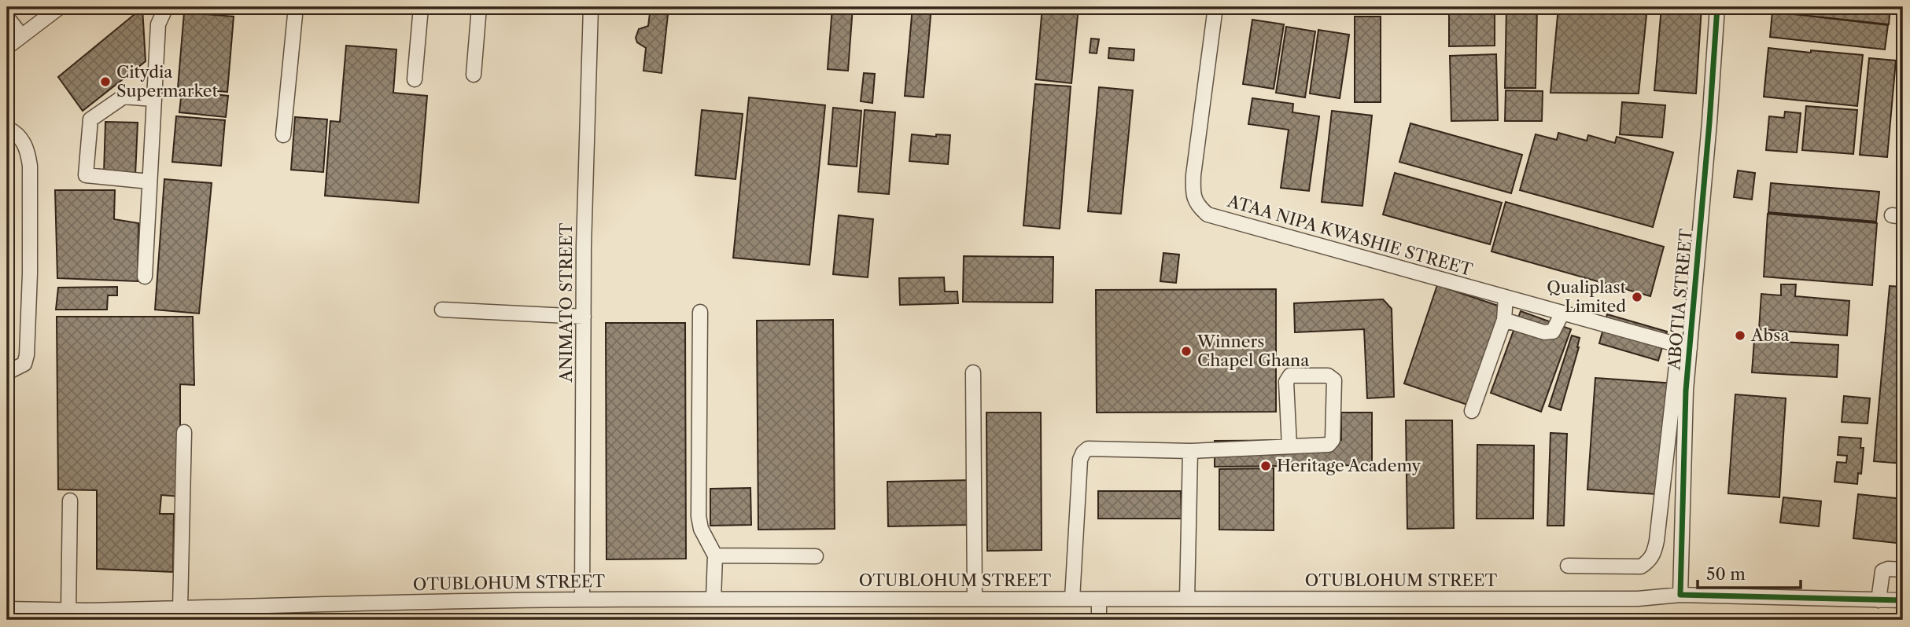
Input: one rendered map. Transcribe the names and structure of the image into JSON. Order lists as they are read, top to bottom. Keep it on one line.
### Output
{"streets":{"street":["ATAA NIPA KWASHIE STREET","ABOTIA STREET","ANIMATO STREET","OTUBLOHUM STREET"]},"crossings":[["ATAA NIPA KWASHIE STREET","ABOTIA STREET"],["ABOTIA STREET","OTUBLOHUM STREET"],["ANIMATO STREET","OTUBLOHUM STREET"]],"places":["Citydia Supermarket","Qualiplast Limited","Absa","Winners Chapel Ghana","Heritage Academy"],"scale_bar":"50 m"}
